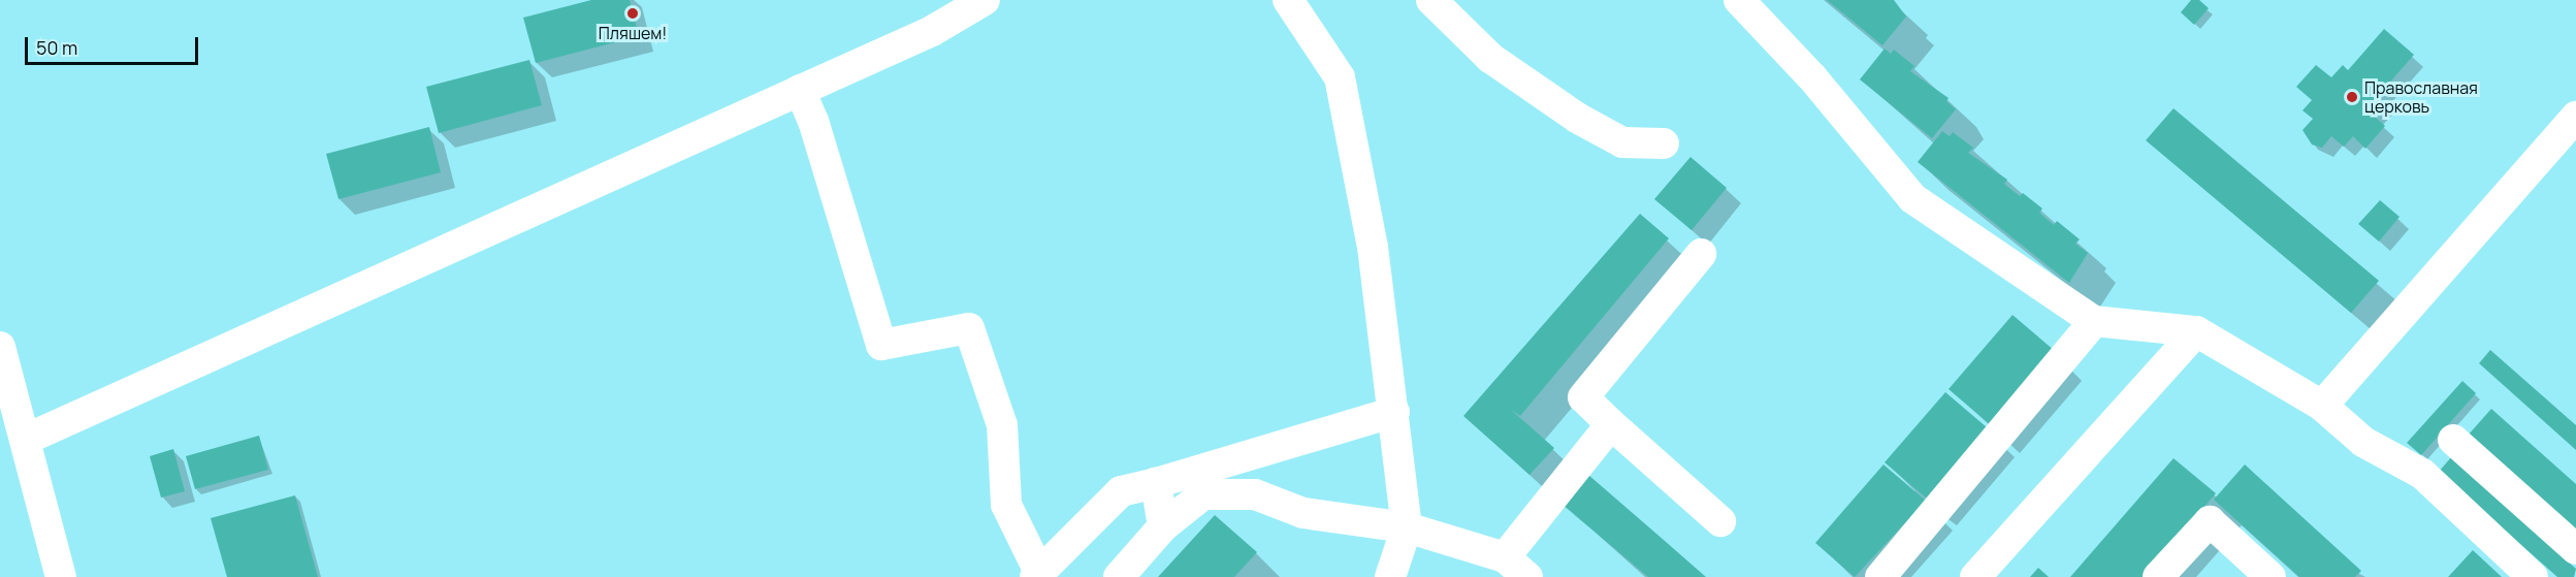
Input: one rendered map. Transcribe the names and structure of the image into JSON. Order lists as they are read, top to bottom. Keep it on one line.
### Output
{"places":["Пляшем!","Православная церковь"],"scale_bar":"50 m"}
